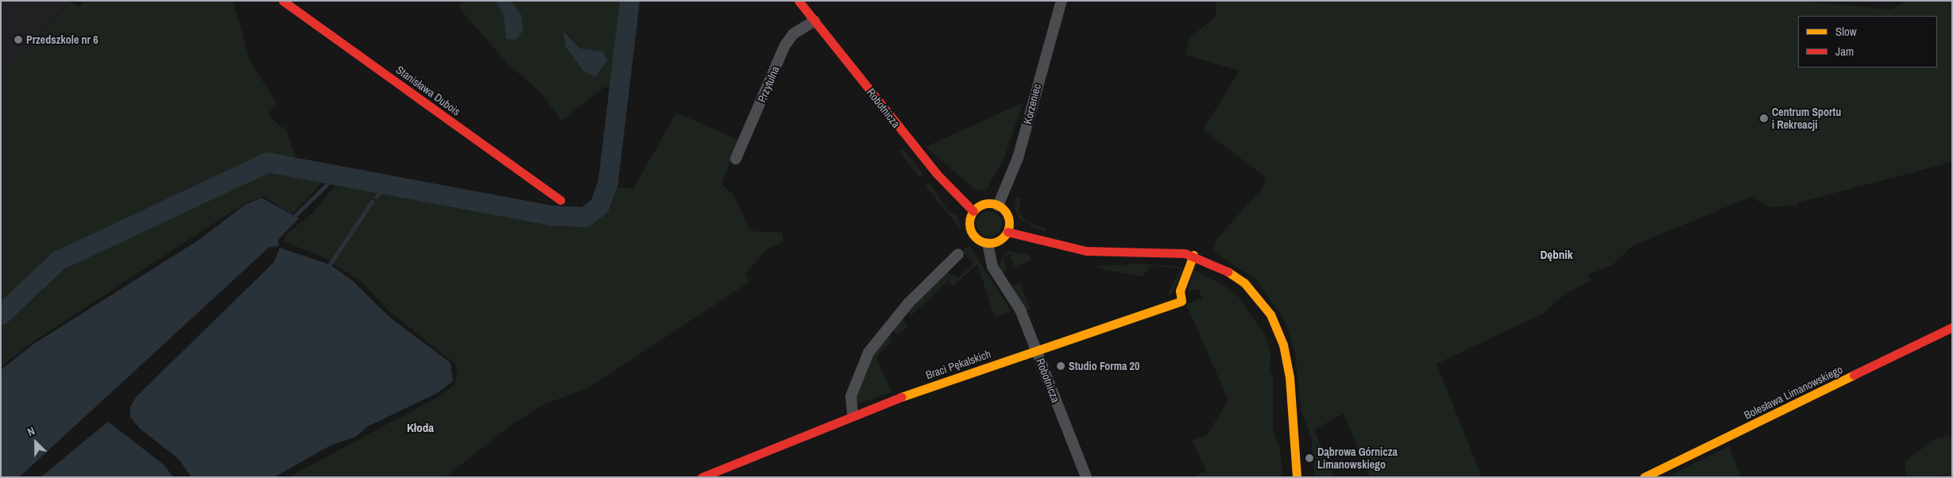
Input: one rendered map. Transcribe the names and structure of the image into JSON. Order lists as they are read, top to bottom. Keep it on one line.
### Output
{"streets":{"street":["Przytulna","Stanisława Dubois","Korzeniec","Robotnicza","Braci Pękalskich","Bolesława Limanowskiego"]},"crossings":[["Przytulna","Robotnicza"],["Korzeniec","Robotnicza"],["Robotnicza","Braci Pękalskich"]],"districts":["Dębnik","Kłoda"],"places":["Przedszkole nr 6","Centrum Sportu i Rekreacji","Studio Forma 20","Dąbrowa Górnicza Limanowskiego"],"legend":["Slow","Jam"],"north":"top left"}
